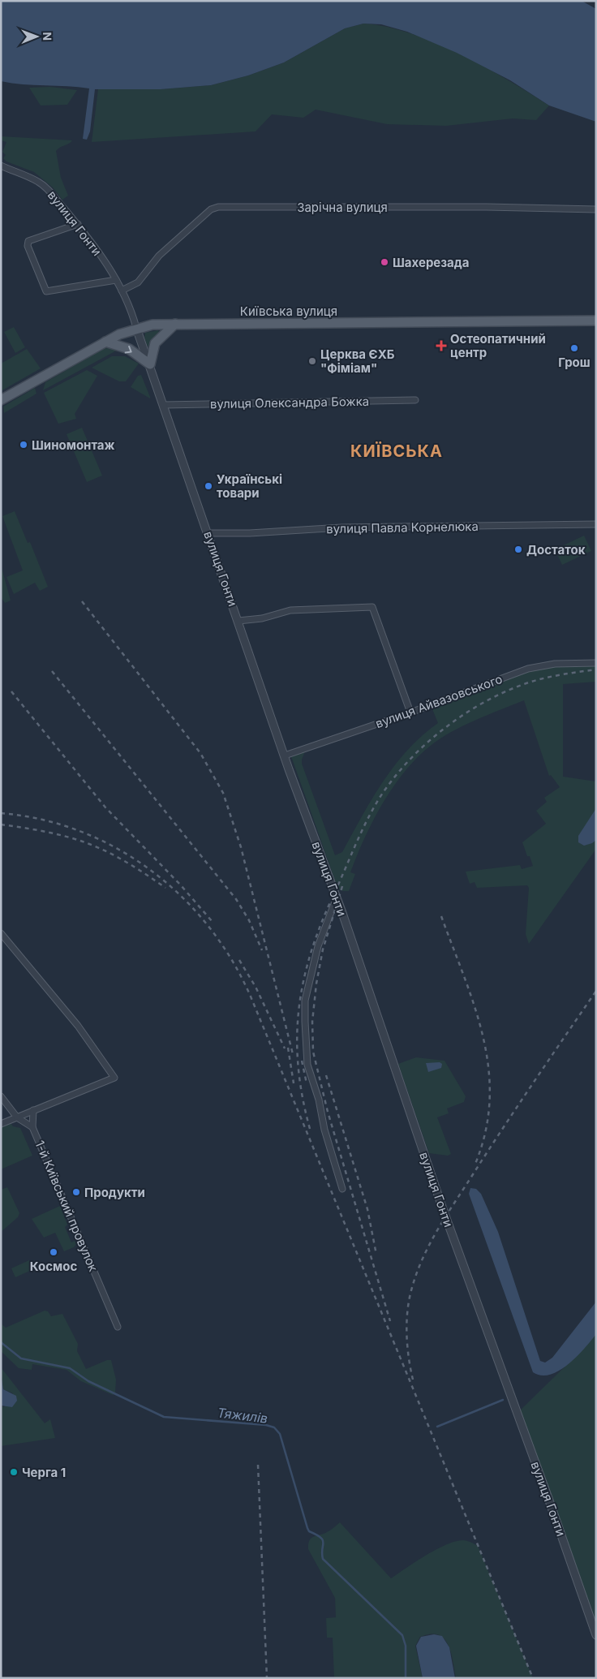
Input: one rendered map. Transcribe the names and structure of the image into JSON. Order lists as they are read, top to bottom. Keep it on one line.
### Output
{"streets":{"main road":["Київська вулиця"],"street":["Зарічна вулиця","вулиця Гонти","вулиця Олександра Божка","вулиця Павла Корнелюка","вулиця Айвазовського","1-й Київський провулок"]},"crossings":[["Зарічна вулиця","вулиця Гонти"],["вулиця Гонти","Київська вулиця"],["вулиця Гонти","вулиця Олександра Божка"],["вулиця Гонти","вулиця Павла Корнелюка"],["вулиця Гонти","вулиця Айвазовського"]],"districts":["КИЇВСЬКА"],"water":["Тяжилів"],"places":{"other":["Шахерезада","Грош","Церква ЄХБ \"Фіміам\"","Шиномонтаж","Українські товари","Достаток","Продукти","Космос","Черга 1"],"health":["Остеопатичний центр"]},"north":"right"}
